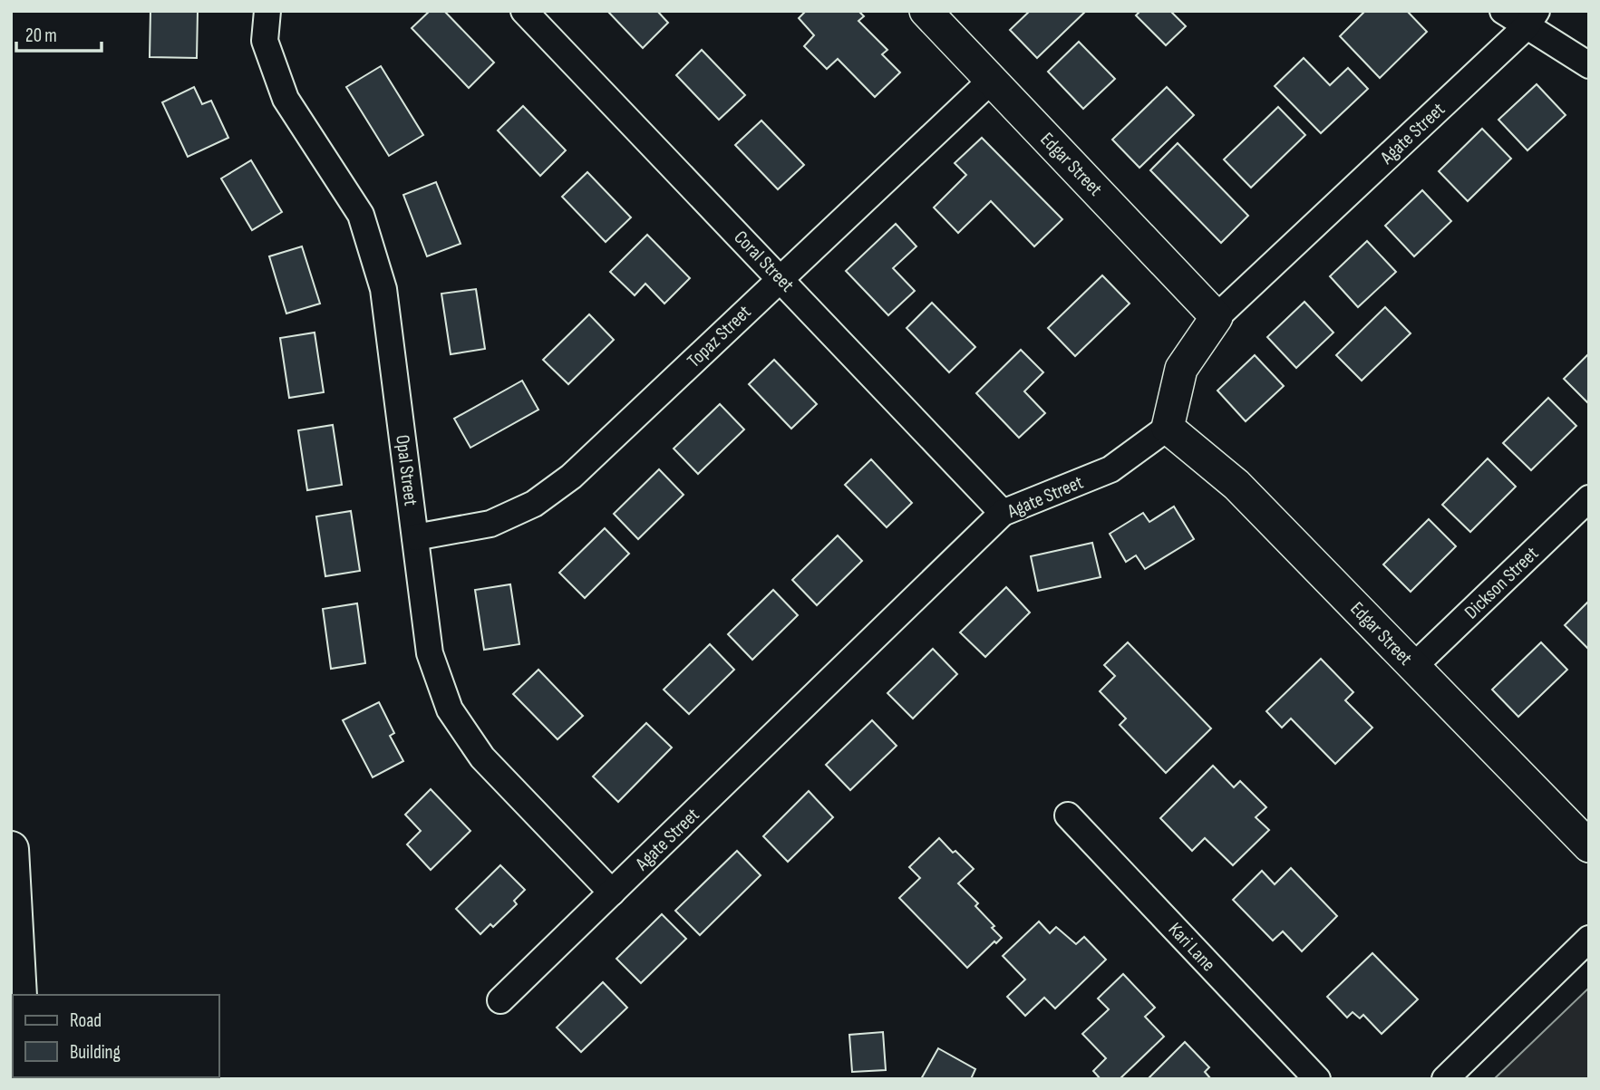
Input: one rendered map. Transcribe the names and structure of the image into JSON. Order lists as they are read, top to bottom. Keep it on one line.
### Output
{"streets":{"street":["Agate Street","Edgar Street","Coral Street","Topaz Street","Opal Street","Dickson Street","Kari Lane"]},"crossings":[["Agate Street","Edgar Street"],["Agate Street","Coral Street"],["Agate Street","Opal Street"],["Edgar Street","Topaz Street"],["Edgar Street","Dickson Street"],["Coral Street","Topaz Street"],["Topaz Street","Opal Street"]],"legend":["Road","Building"],"scale_bar":"20 m"}
